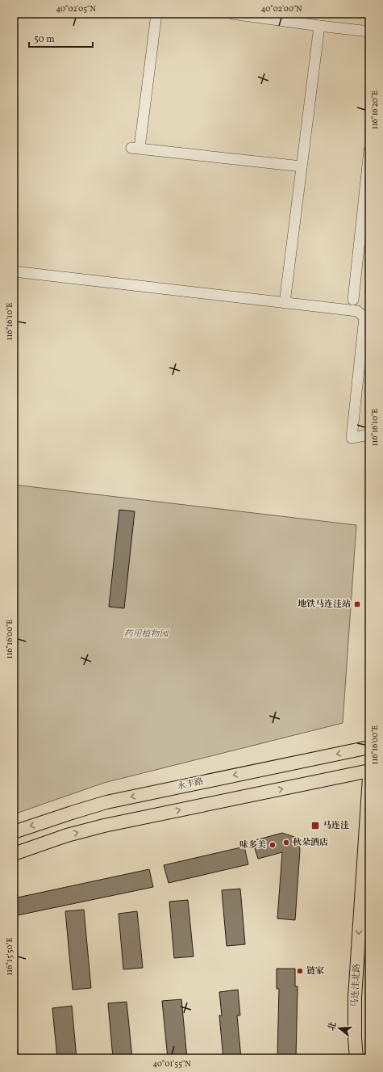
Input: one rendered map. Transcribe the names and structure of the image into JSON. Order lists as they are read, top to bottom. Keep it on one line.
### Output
{"streets":{"main road":["永丰路","马连洼北路"]},"one_way":["马连洼北路"],"parks":["药用植物园"],"places":{"transit":["地铁马连洼站","马连洼"],"other":["秋朵酒店","味多美","链家"]},"scale_bar":"50 m","north":"left","coordinates":["40°02'05\"N","40°02'00\"N","116°16'20\"E","116°16'10\"E","116°16'00\"E","116°15'50\"E","40°01'55\"N"]}
